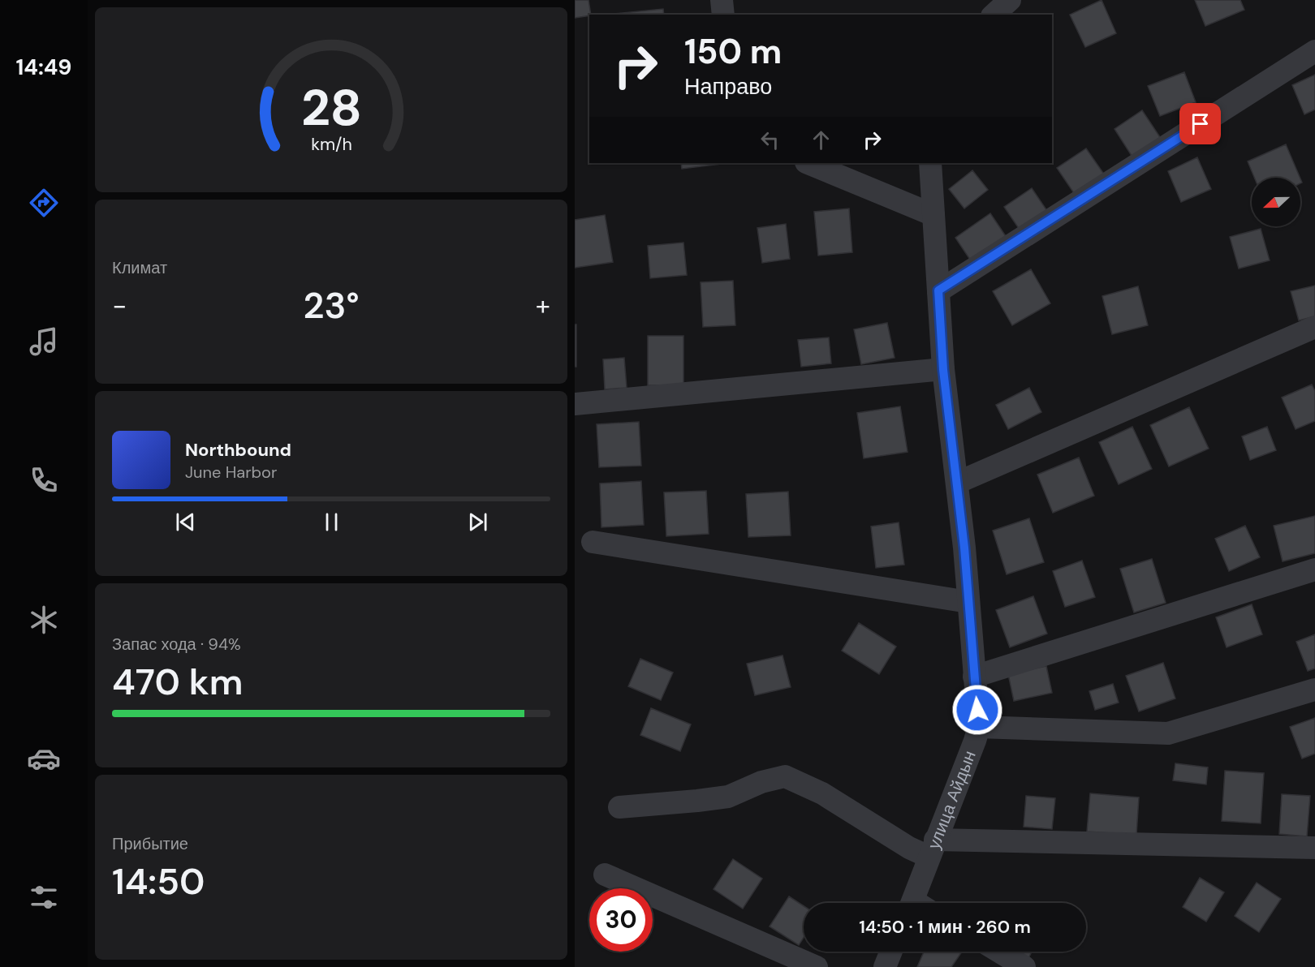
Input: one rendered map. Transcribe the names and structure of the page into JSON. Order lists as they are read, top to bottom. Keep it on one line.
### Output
{"streets":{"street":["улица Айдын"]},"north":"left","page":{"tabs":"14:49","turn":["150 m","Направо"],"tile":["Климат",["Запас хода · 94%","470 km"],["Прибытие","14:50"]],"heat":["−","23°","+"],"song":["Northbound","June Harbor"],"limit":"30","trip":"14:50 · 1 мин · 260 m","gauge":["28","km/h"]}}
